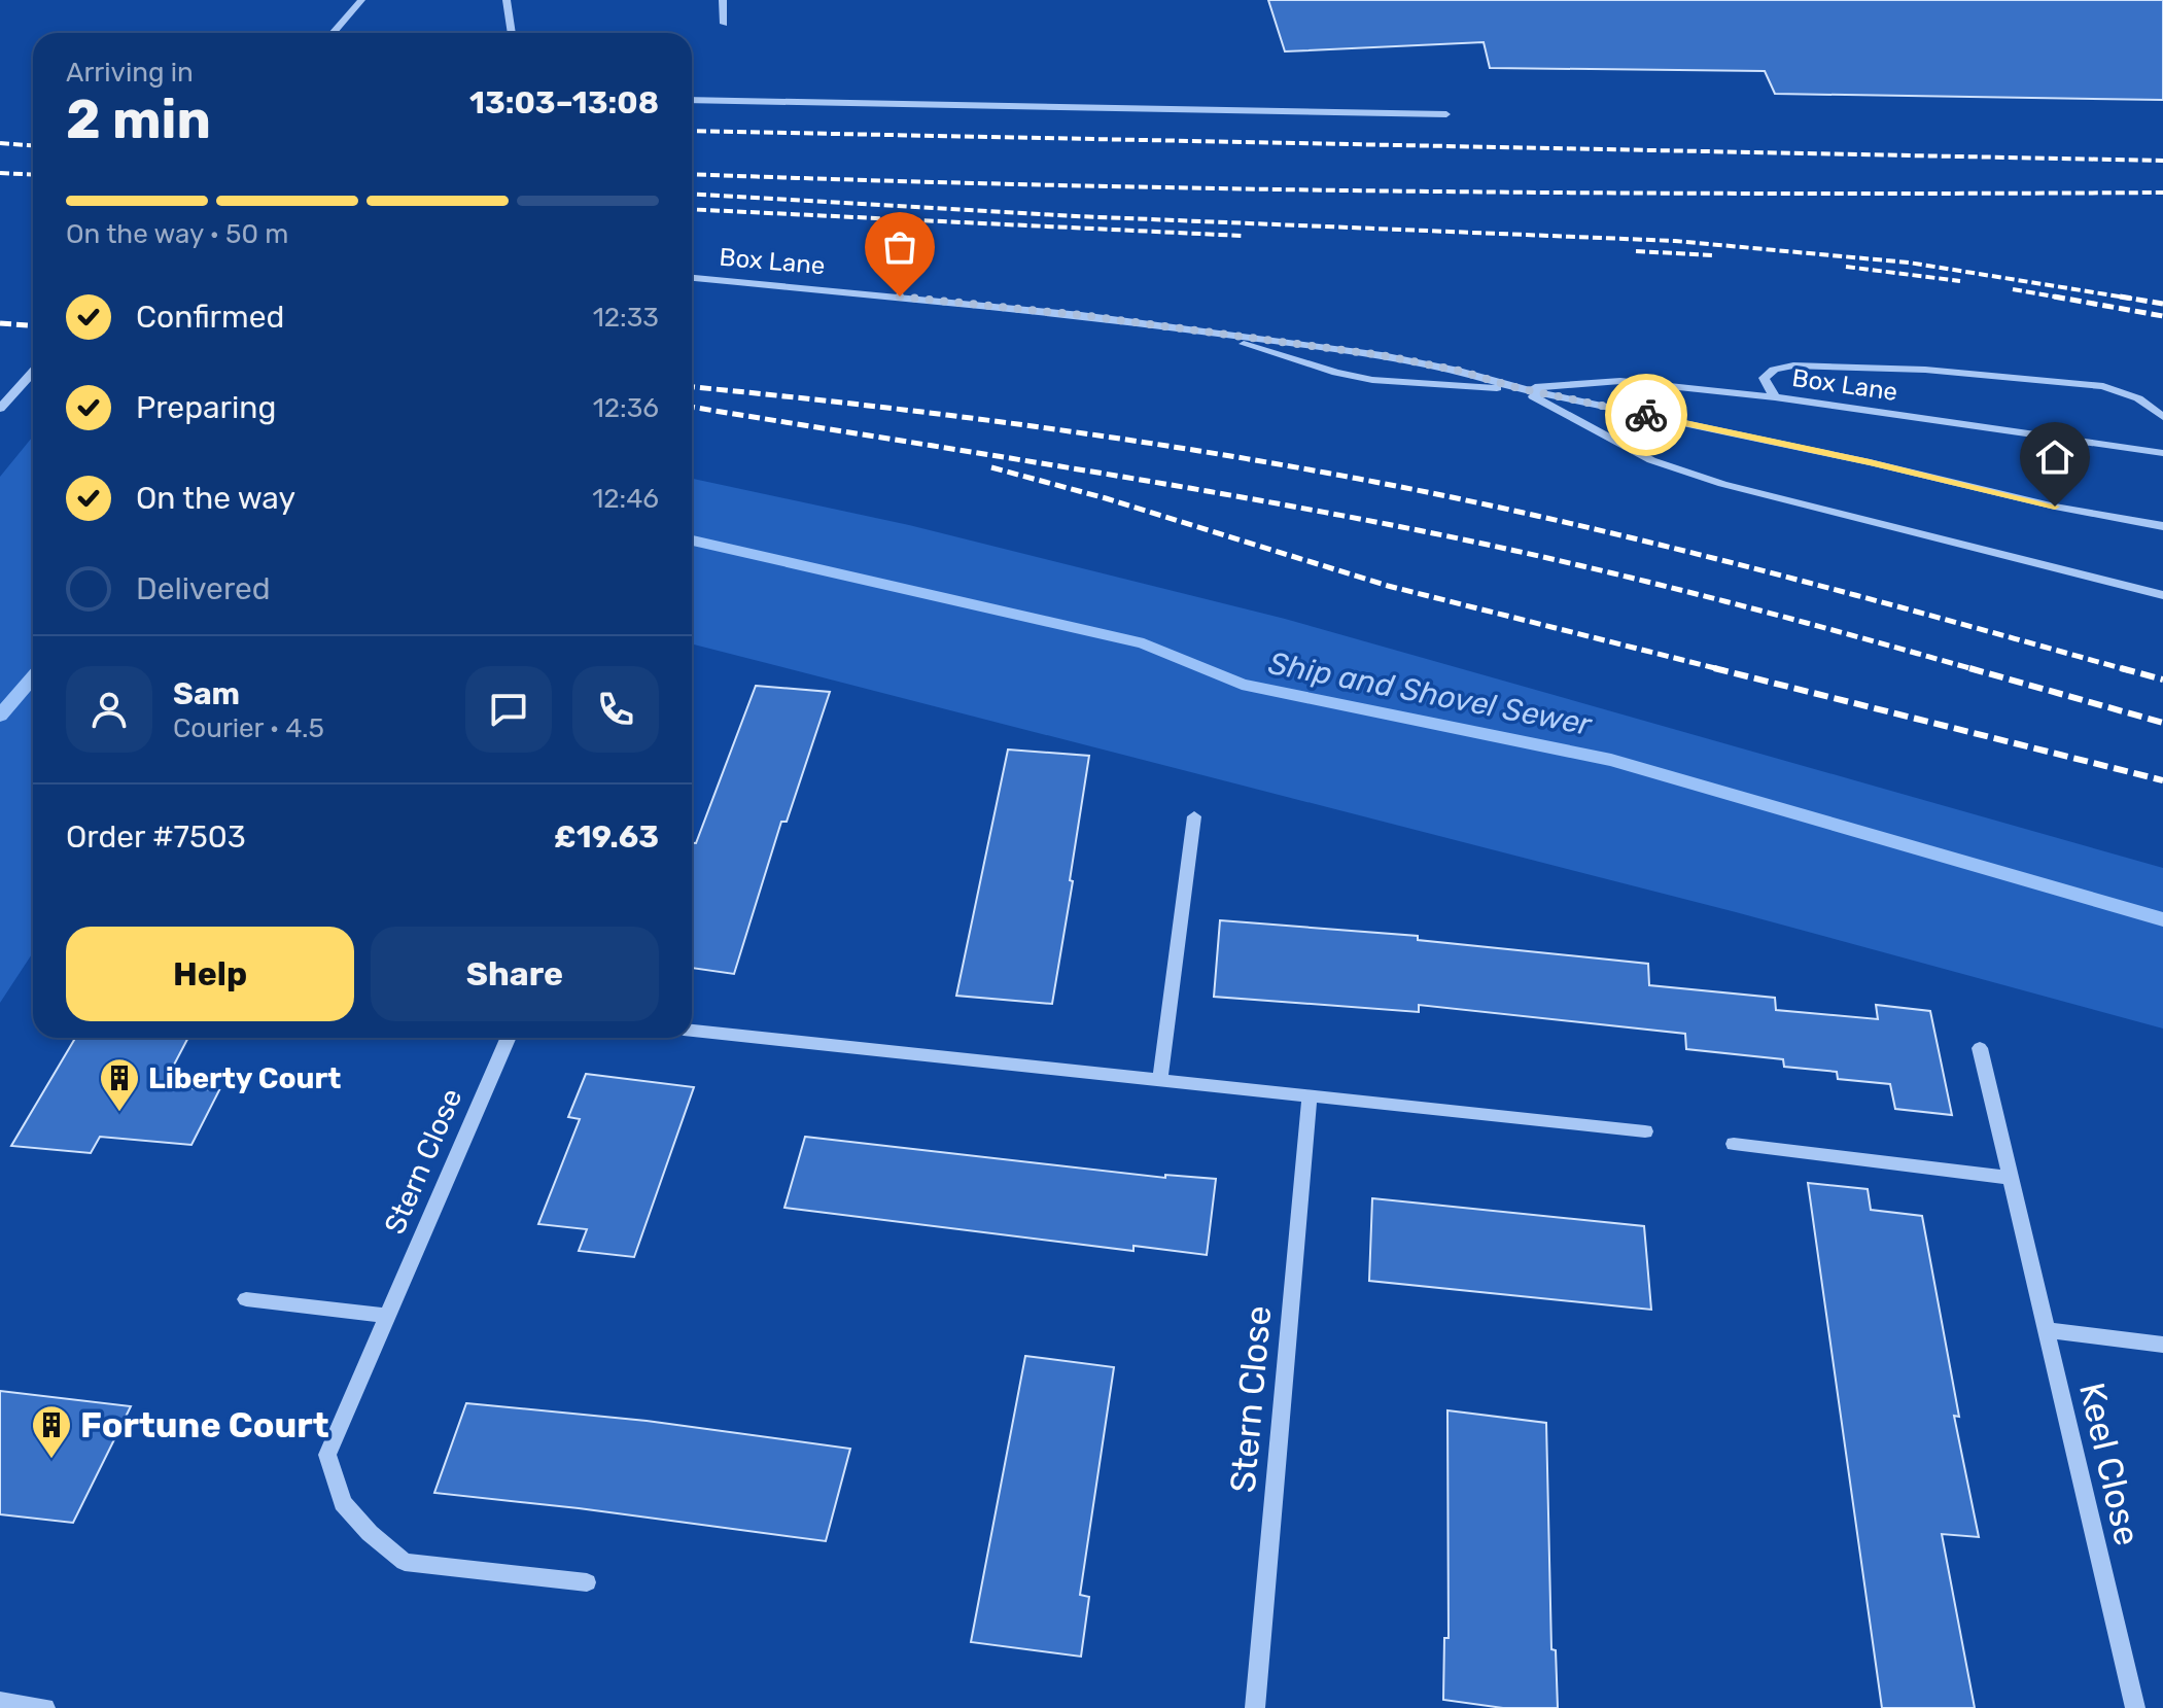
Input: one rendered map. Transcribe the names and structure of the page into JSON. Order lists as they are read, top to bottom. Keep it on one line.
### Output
{"streets":{"street":["Box Lane","Stern Close","Keel Close"]},"water":["Ship and Shovel Sewer"],"places":{"building":["Liberty Court","Fortune Court"]},"page":{"heading":["2 min","Arriving in","13:03–13:08"],"panel":["Sam","Courier · 4.5","Order #7503","£19.63"],"bar":"On the way · 50 m","list":[["Confirmed","12:33"],["Preparing","12:36"],["On the way","12:46"],"Delivered"],"buttons":["Help","Share"]}}
